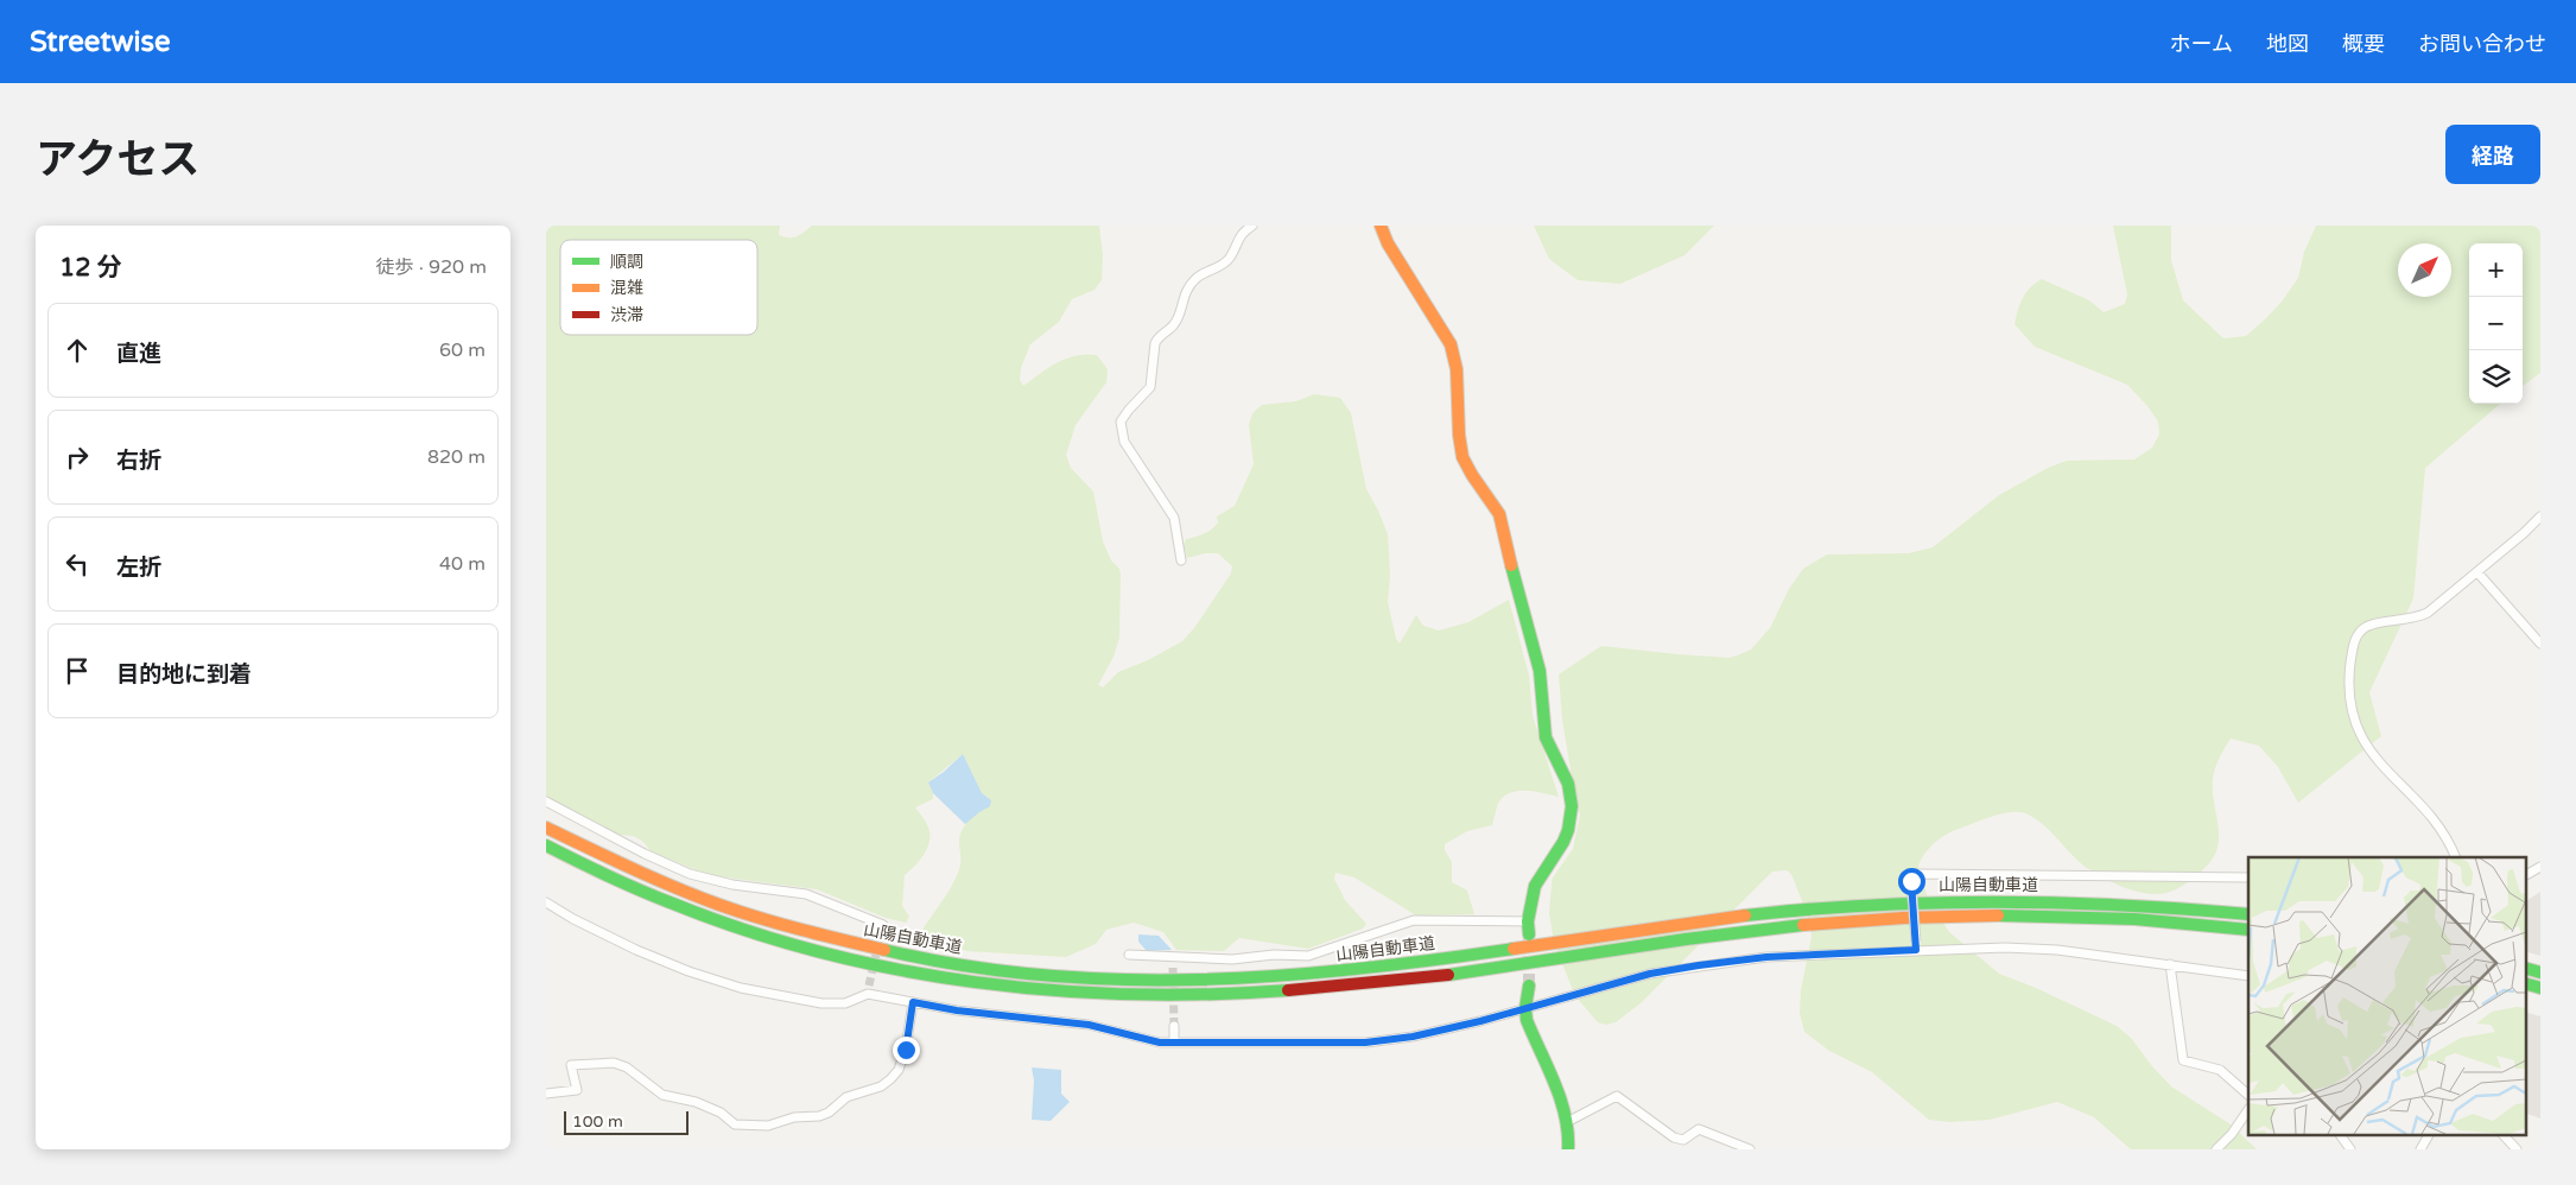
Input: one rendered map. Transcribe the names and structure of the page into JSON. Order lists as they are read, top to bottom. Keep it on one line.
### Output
{"streets":{"main road":["山陽自動車道"]},"legend":["順調","混雑","渋滞"],"scale_bar":"100 m","north":"top right","page":{"header":"Streetwise","nav":["ホーム","地図","概要","お問い合わせ"],"title":"アクセス","buttons":"経路","heading":["12 分","徒歩 · 920 m"],"map_buttons":["+","−"],"list":[["直進","60 m"],["右折","820 m"],["左折","40 m"],"目的地に到着"],"scale":"100 m"}}
